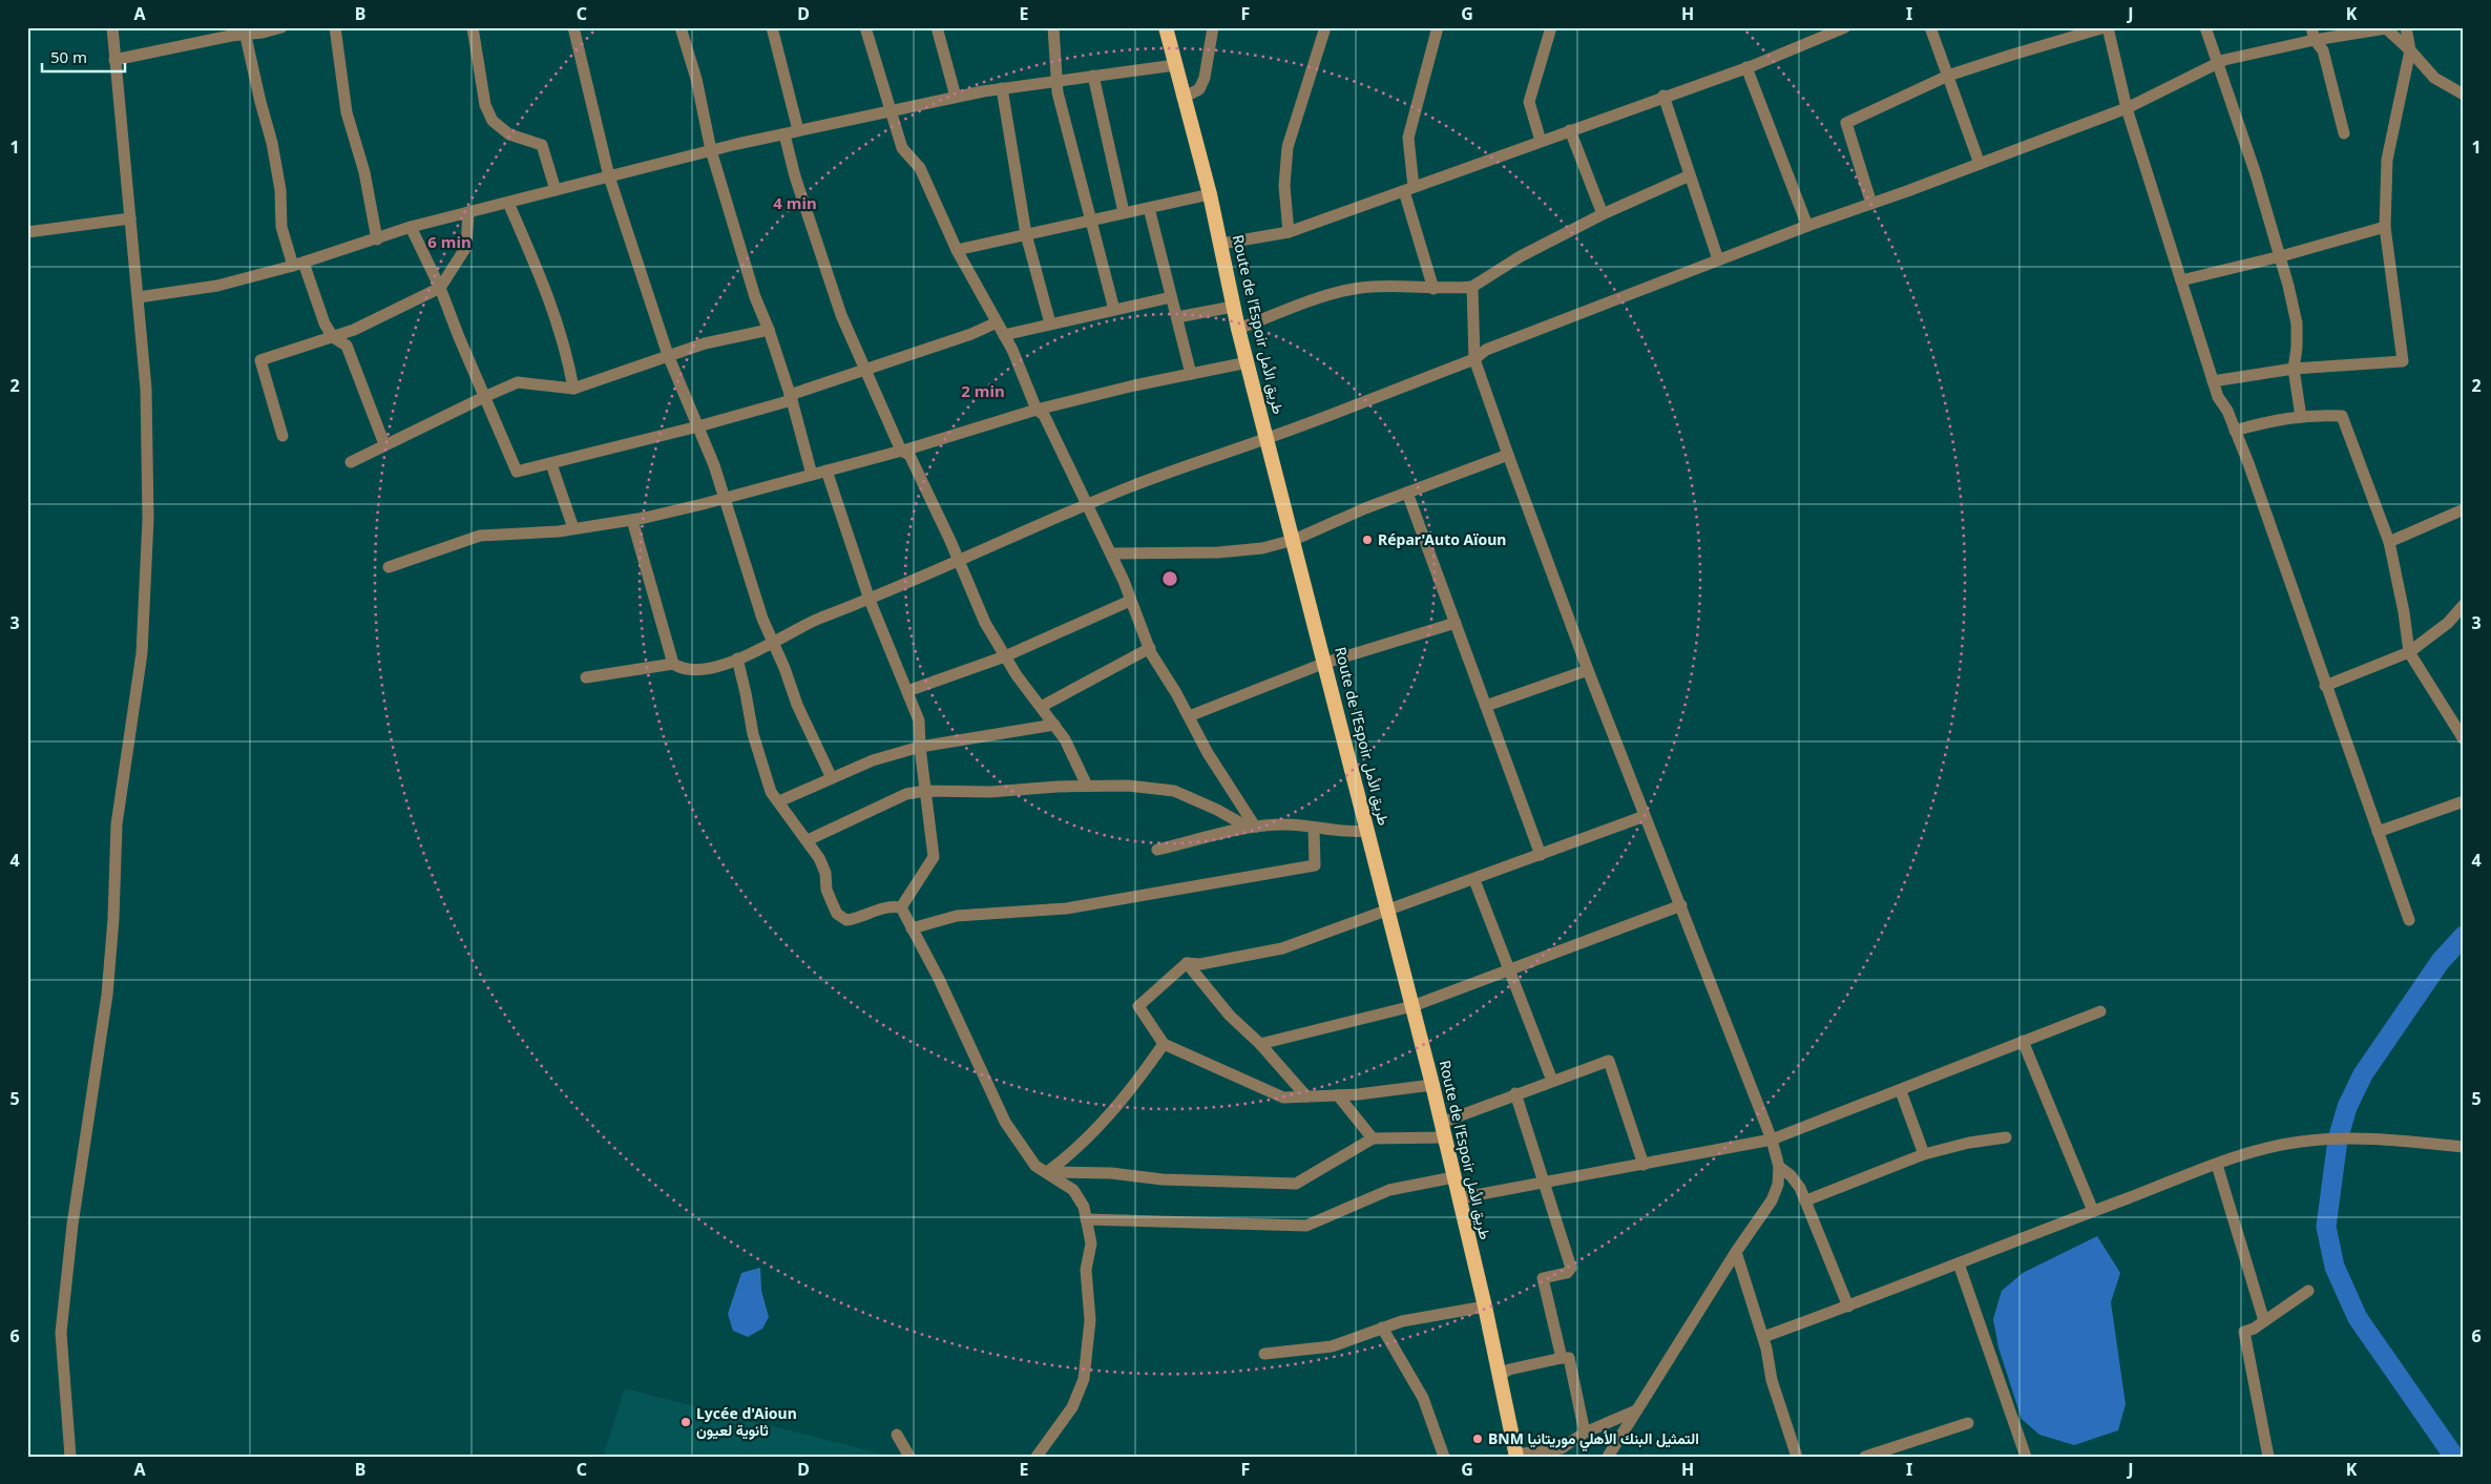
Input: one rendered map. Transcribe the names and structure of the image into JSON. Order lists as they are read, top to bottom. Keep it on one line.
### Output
{"streets":{"highway":["Route de l’Espoir طريق الأمل"]},"places":["Répar'Auto Aïoun","Lycée d'Aioun ثانوية لعيون","BNM التمثيل البنك الأهلي موريتانيا"],"scale_bar":"50 m","grid":{"columns":["A","B","C","D","E","F","G","H","I","J","K"],"rows":["1","2","3","4","5","6"]},"rings":["4 min","6 min","2 min"]}
